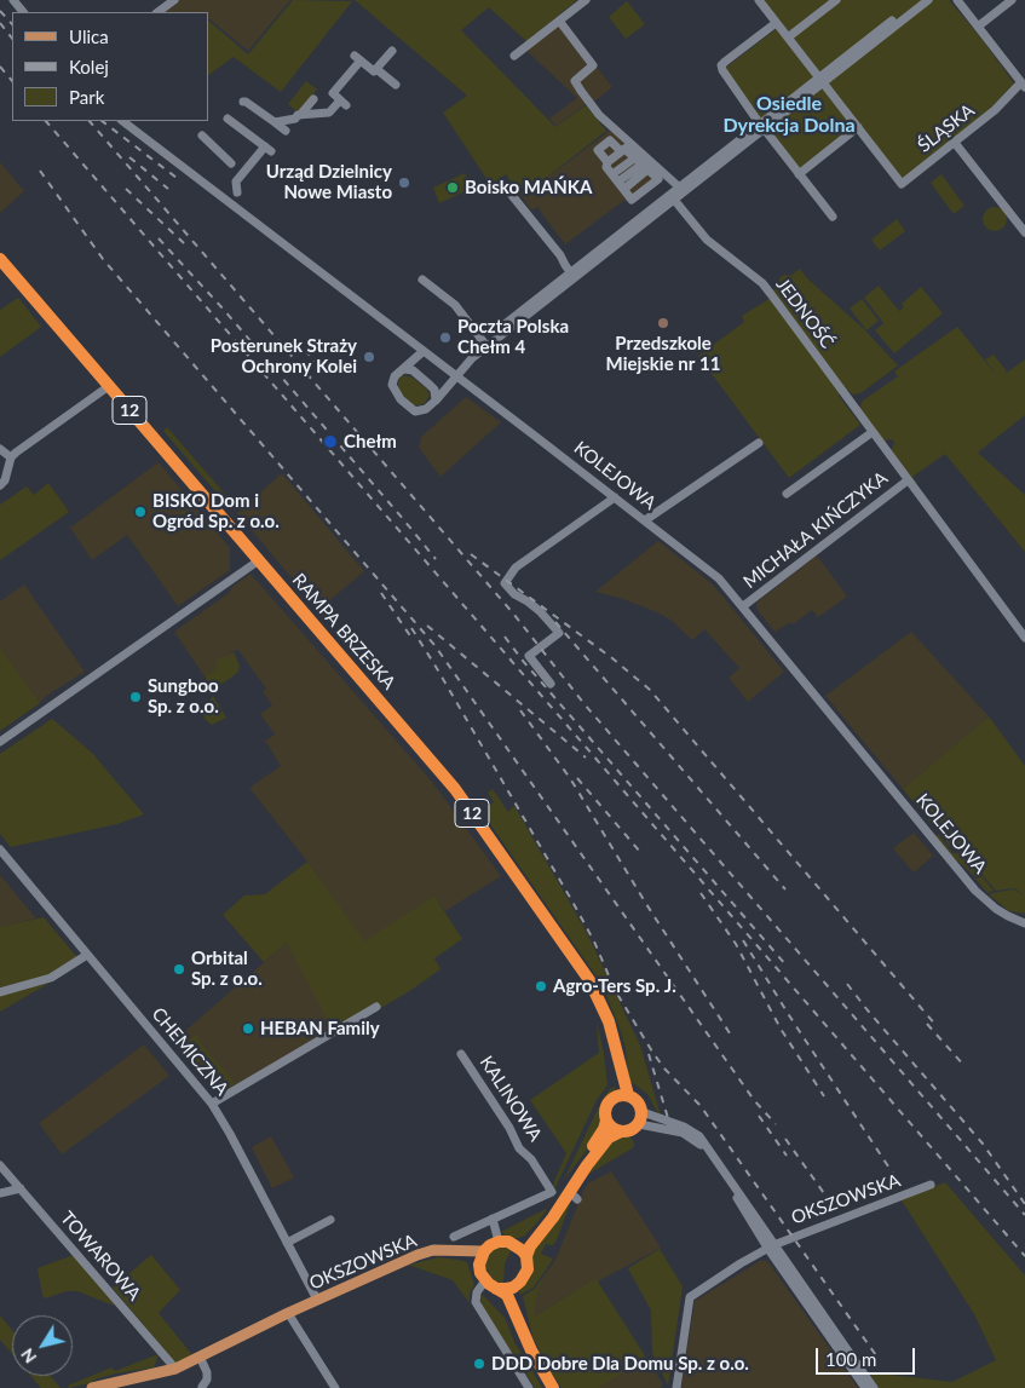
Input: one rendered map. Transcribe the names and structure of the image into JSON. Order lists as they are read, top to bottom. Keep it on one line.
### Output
{"streets":{"highway":["12","RAMPA BRZESKA"],"main road":["OKSZOWSKA"],"street":["ŚLĄSKA","JEDNOŚĆ","KOLEJOWA","MICHAŁA KIŃCZYKA","CHEMICZNA","KALINOWA","TOWAROWA"]},"crossings":[["JEDNOŚĆ","MICHAŁA KIŃCZYKA"],["12","RAMPA BRZESKA"],["12","OKSZOWSKA"],["KOLEJOWA","MICHAŁA KIŃCZYKA"],["CHEMICZNA","OKSZOWSKA"],["OKSZOWSKA","TOWAROWA"]],"districts":["Osiedle Dyrekcja Dolna"],"places":["Urząd Dzielnicy Nowe Miasto","Boisko MAŃKA","Przedszkole Miejskie nr 11","Poczta Polska Chełm 4","Posterunek Straży Ochrony Kolei","Chełm","BISKO Dom i Ogród Sp. z o.o.","Sungboo Sp. z o.o.","Orbital Sp. z o.o.","Agro-Ters Sp. J.","HEBAN Family","DDD Dobre Dla Domu Sp. z o.o."],"legend":["Ulica","Kolej","Park"],"scale_bar":"100 m","north":"bottom left"}
